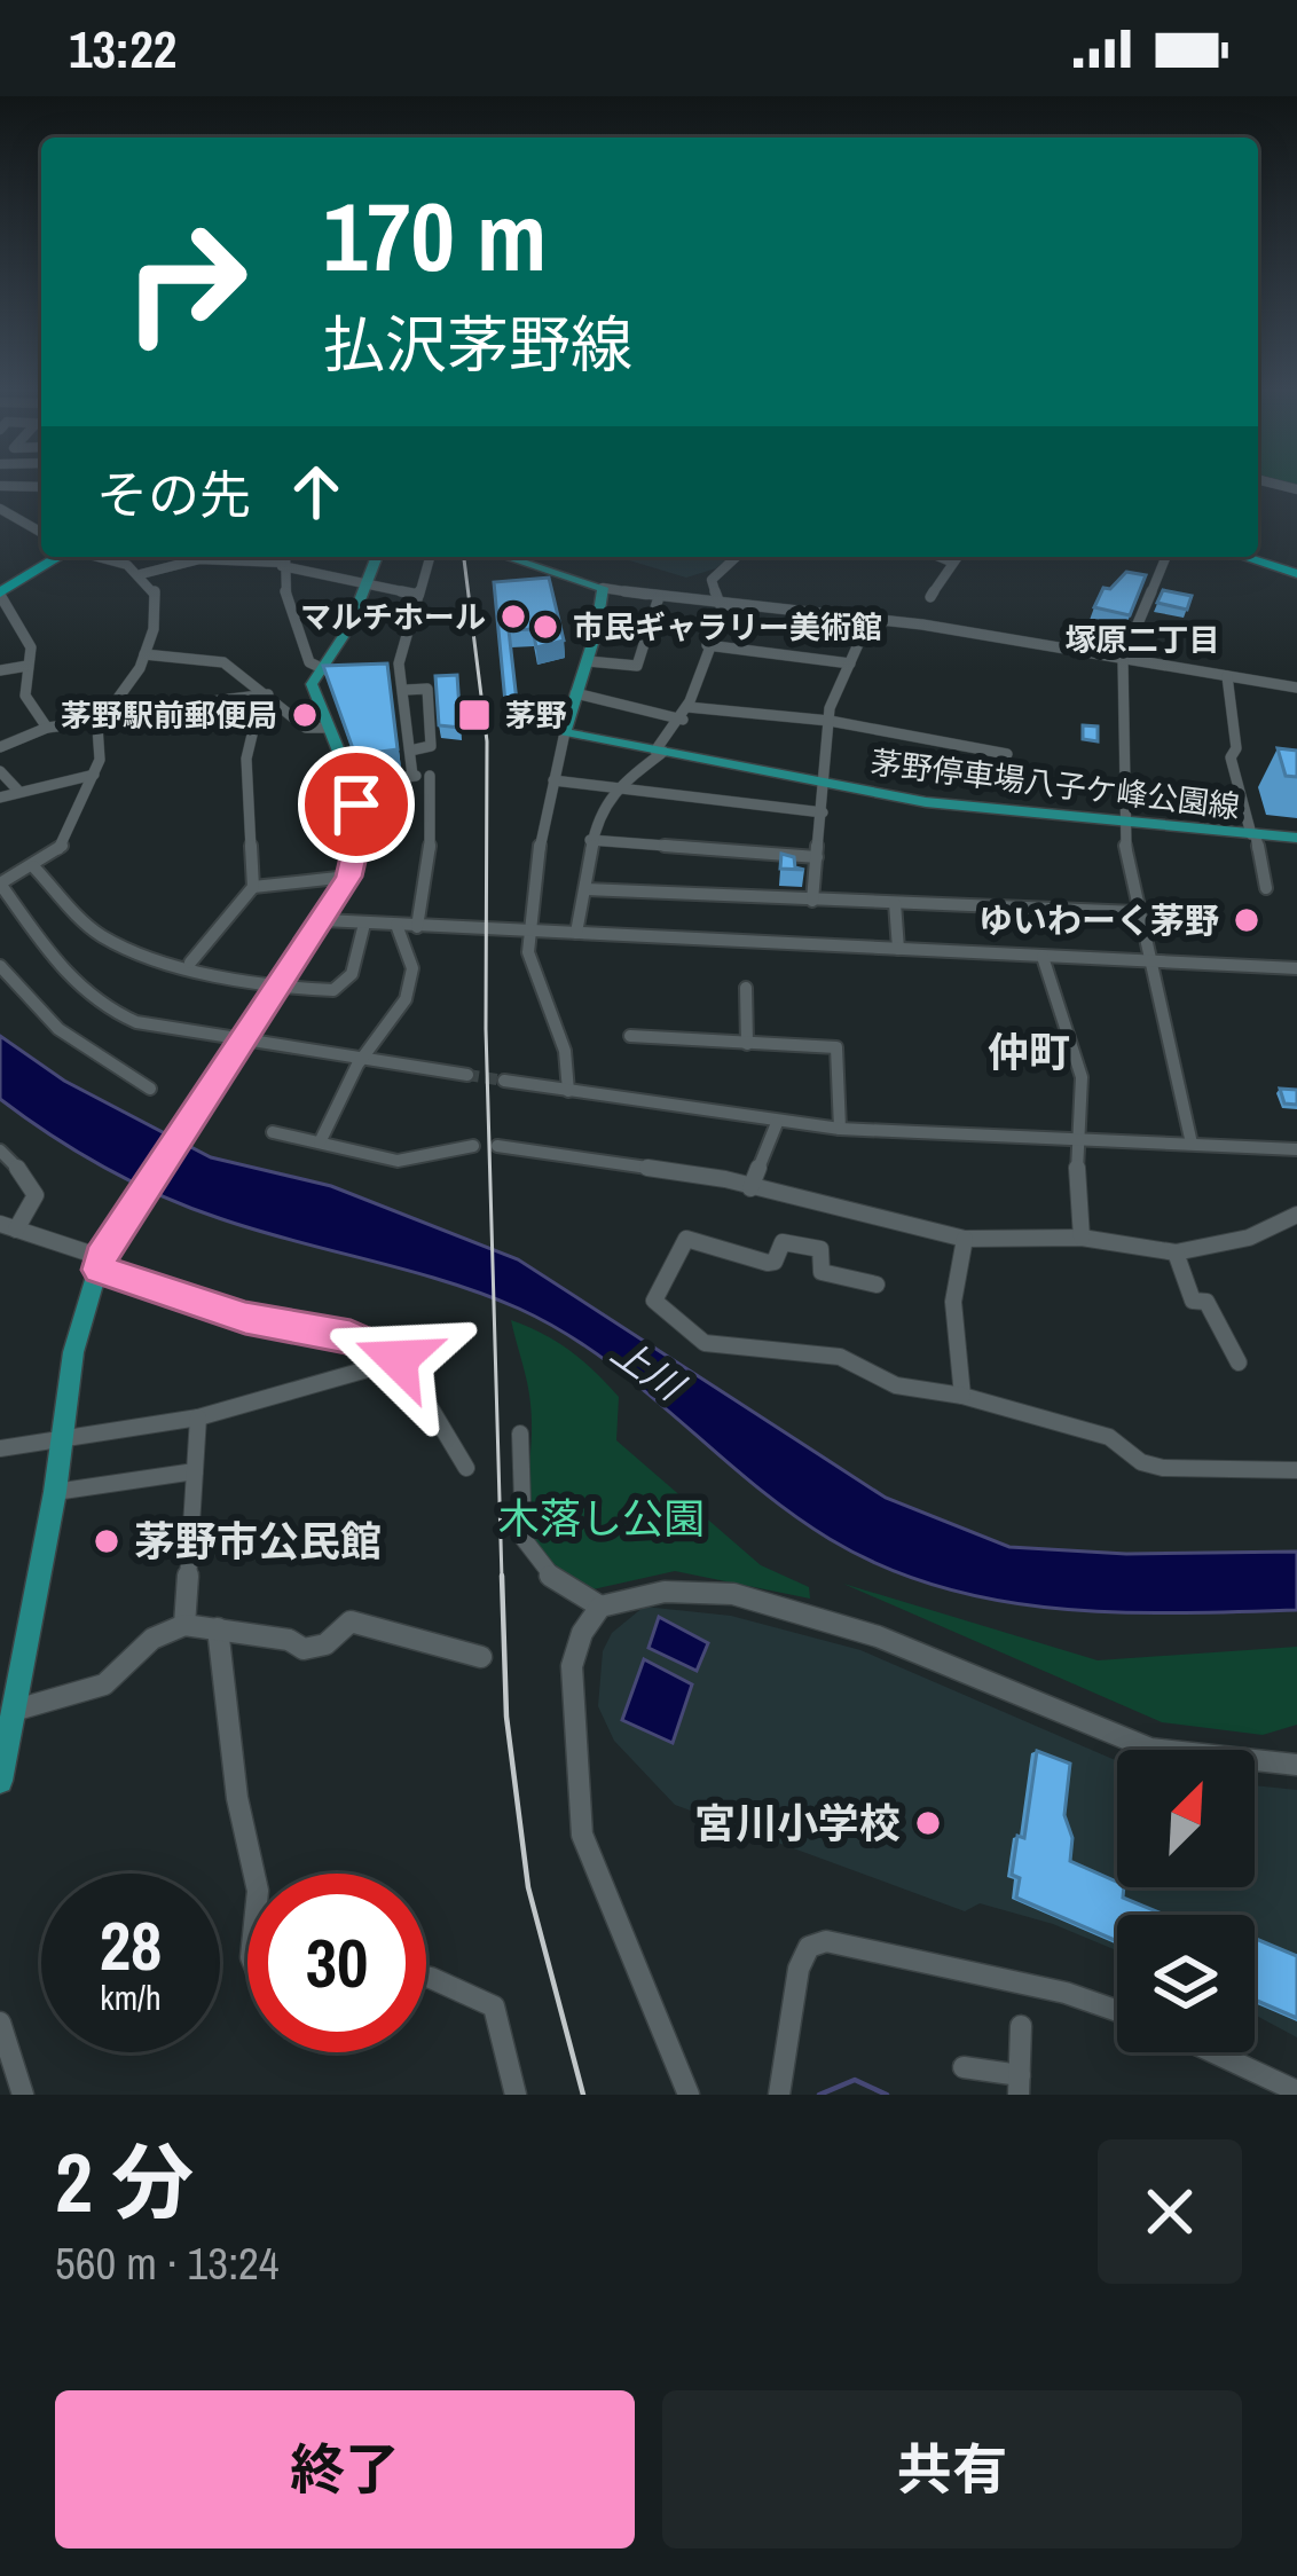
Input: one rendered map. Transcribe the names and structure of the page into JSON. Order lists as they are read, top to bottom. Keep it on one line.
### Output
{"streets":{"main road":["茅野停車場八子ケ峰公園線"]},"districts":["塚原二丁目","仲町"],"water":["上川"],"parks":["木落し公園"],"places":{"other":["マルチホール","市民ギャラリー美術館","茅野駅前郵便局","ゆいわーく茅野","茅野市公民館","宮川小学校"],"transit":["茅野"]},"north":"top right","page":{"status":"13:22","turn":["170 m","払沢茅野線"],"then":"その先","speed":"28 km/h","limit":"30","heading":["2 分","560 m · 13:24"],"buttons":["終了","共有"]}}
